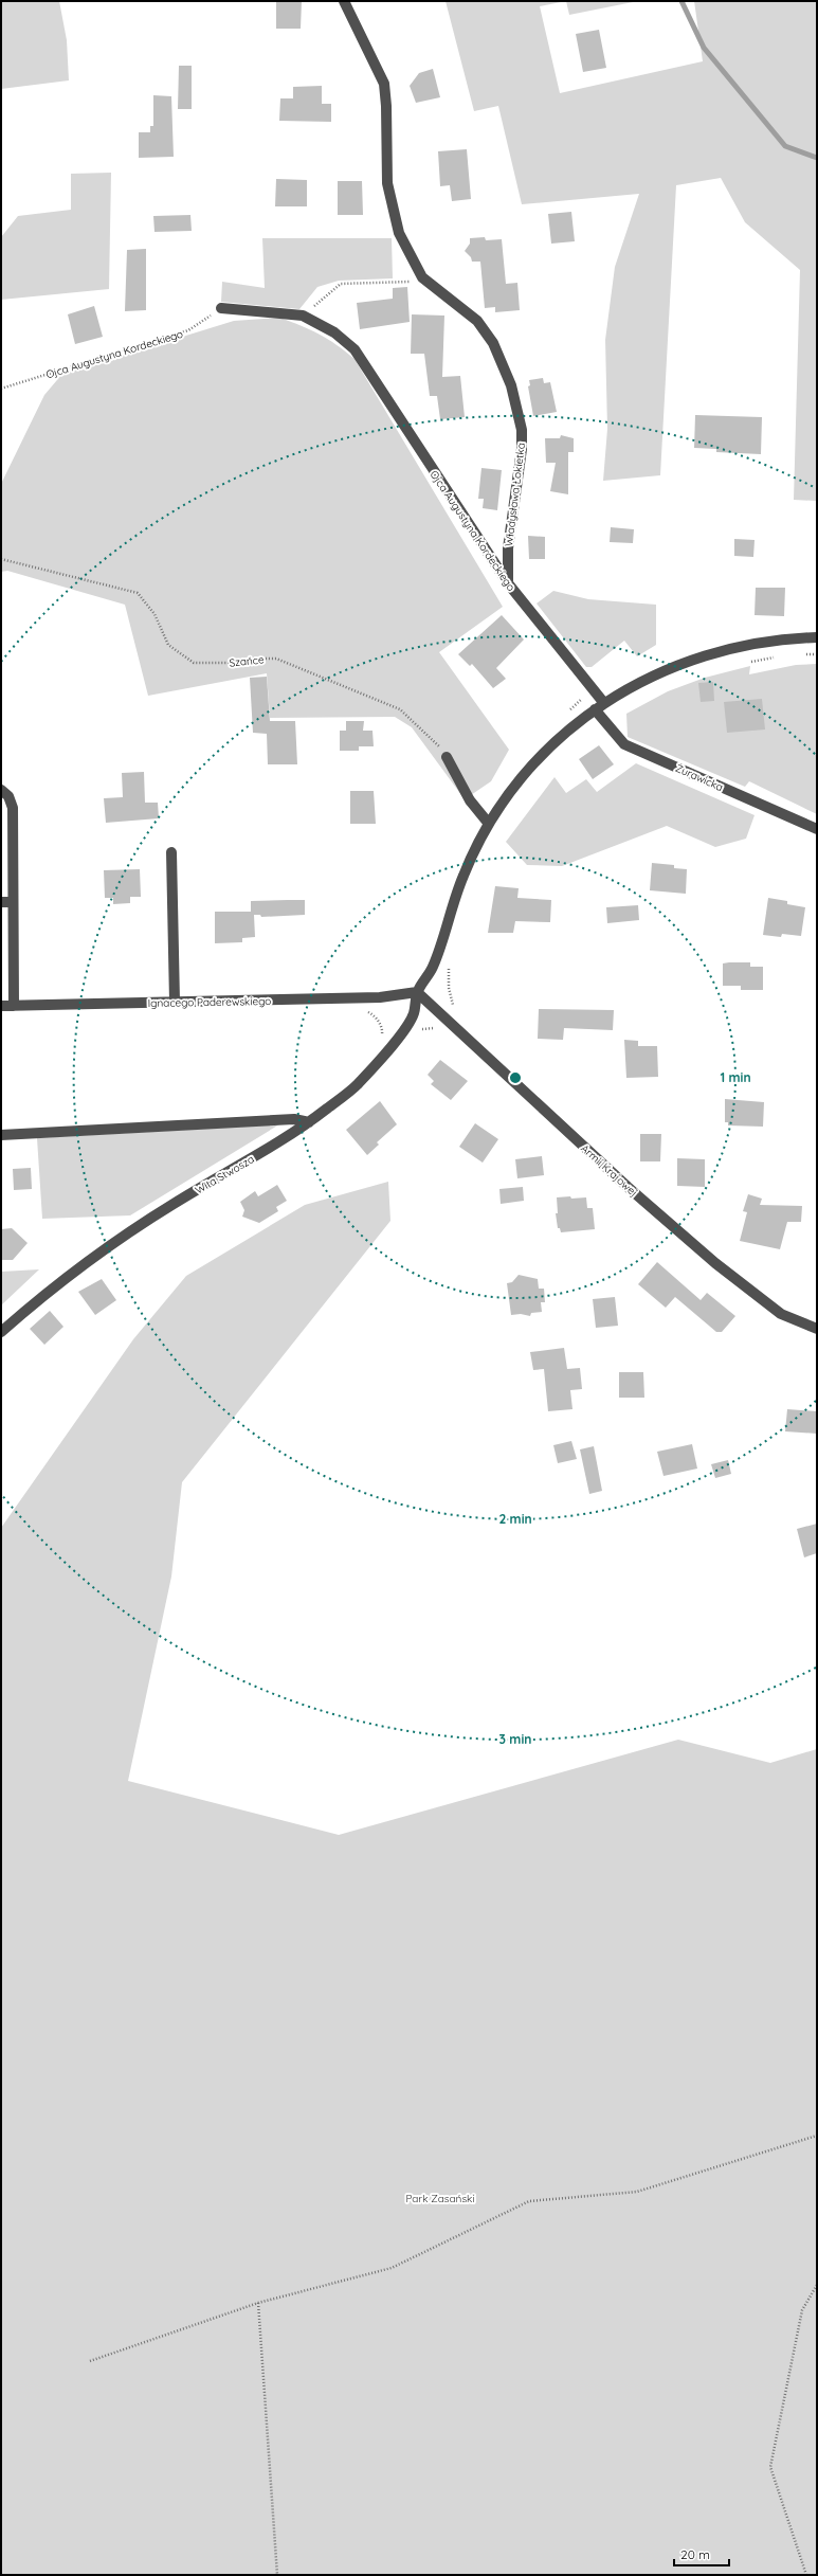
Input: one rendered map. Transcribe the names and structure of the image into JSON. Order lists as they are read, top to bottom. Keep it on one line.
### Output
{"streets":{"street":["Ojca Augustyna Kordeckiego","Władysława Łokietka","Żurawicka","Ignacego Paderewskiego","Armii Krajowej","Wita Stwosza"],"path":["Szańce"]},"crossings":[["Ojca Augustyna Kordeckiego","Władysława Łokietka"],["Ojca Augustyna Kordeckiego","Żurawicka"],["Ignacego Paderewskiego","Armii Krajowej"],["Ignacego Paderewskiego","Wita Stwosza"],["Armii Krajowej","Wita Stwosza"]],"parks":["Park Zasański"],"scale_bar":"20 m","rings":["1 min","2 min","3 min"]}
